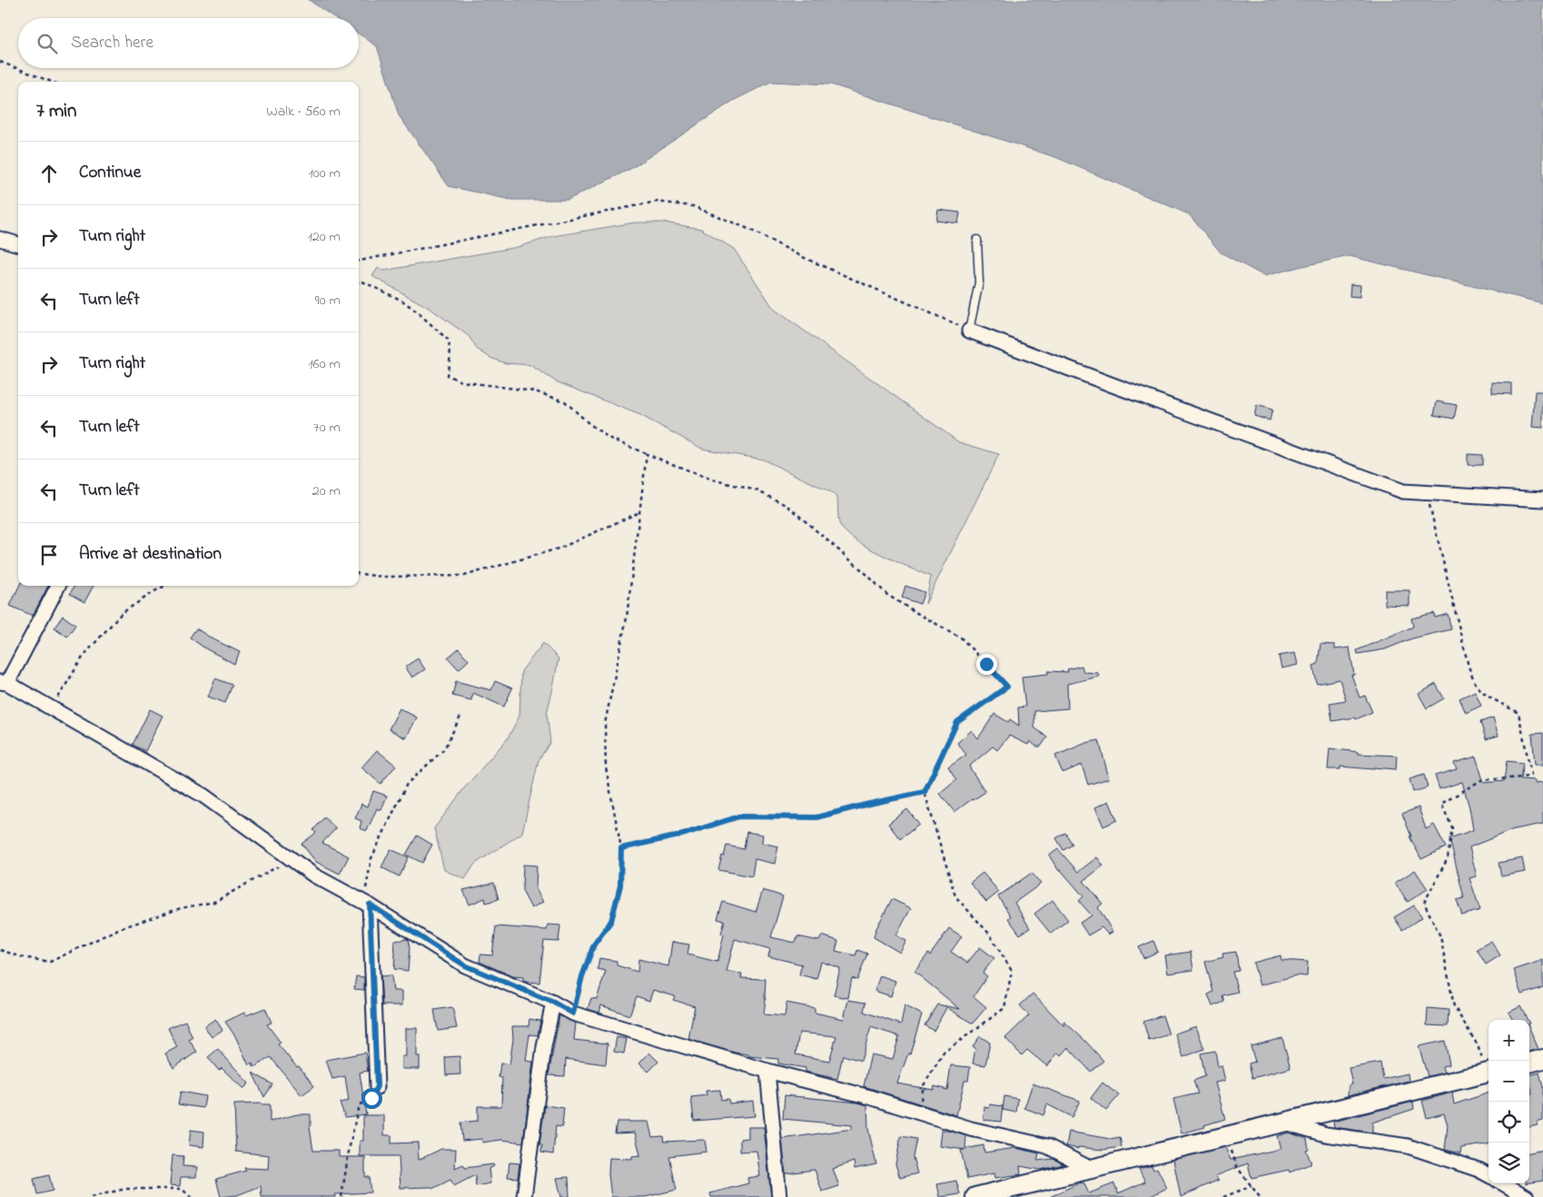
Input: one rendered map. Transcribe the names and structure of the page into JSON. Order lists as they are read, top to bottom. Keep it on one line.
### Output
{"page":{"search":"Search here","heading":["7 min","Walk · 560 m"],"list":[["Continue","100 m"],["Turn right","120 m"],["Turn left","90 m"],["Turn right","160 m"],["Turn left","70 m"],["Turn left","20 m"],"Arrive at destination"],"map_buttons":["+","−"]}}
